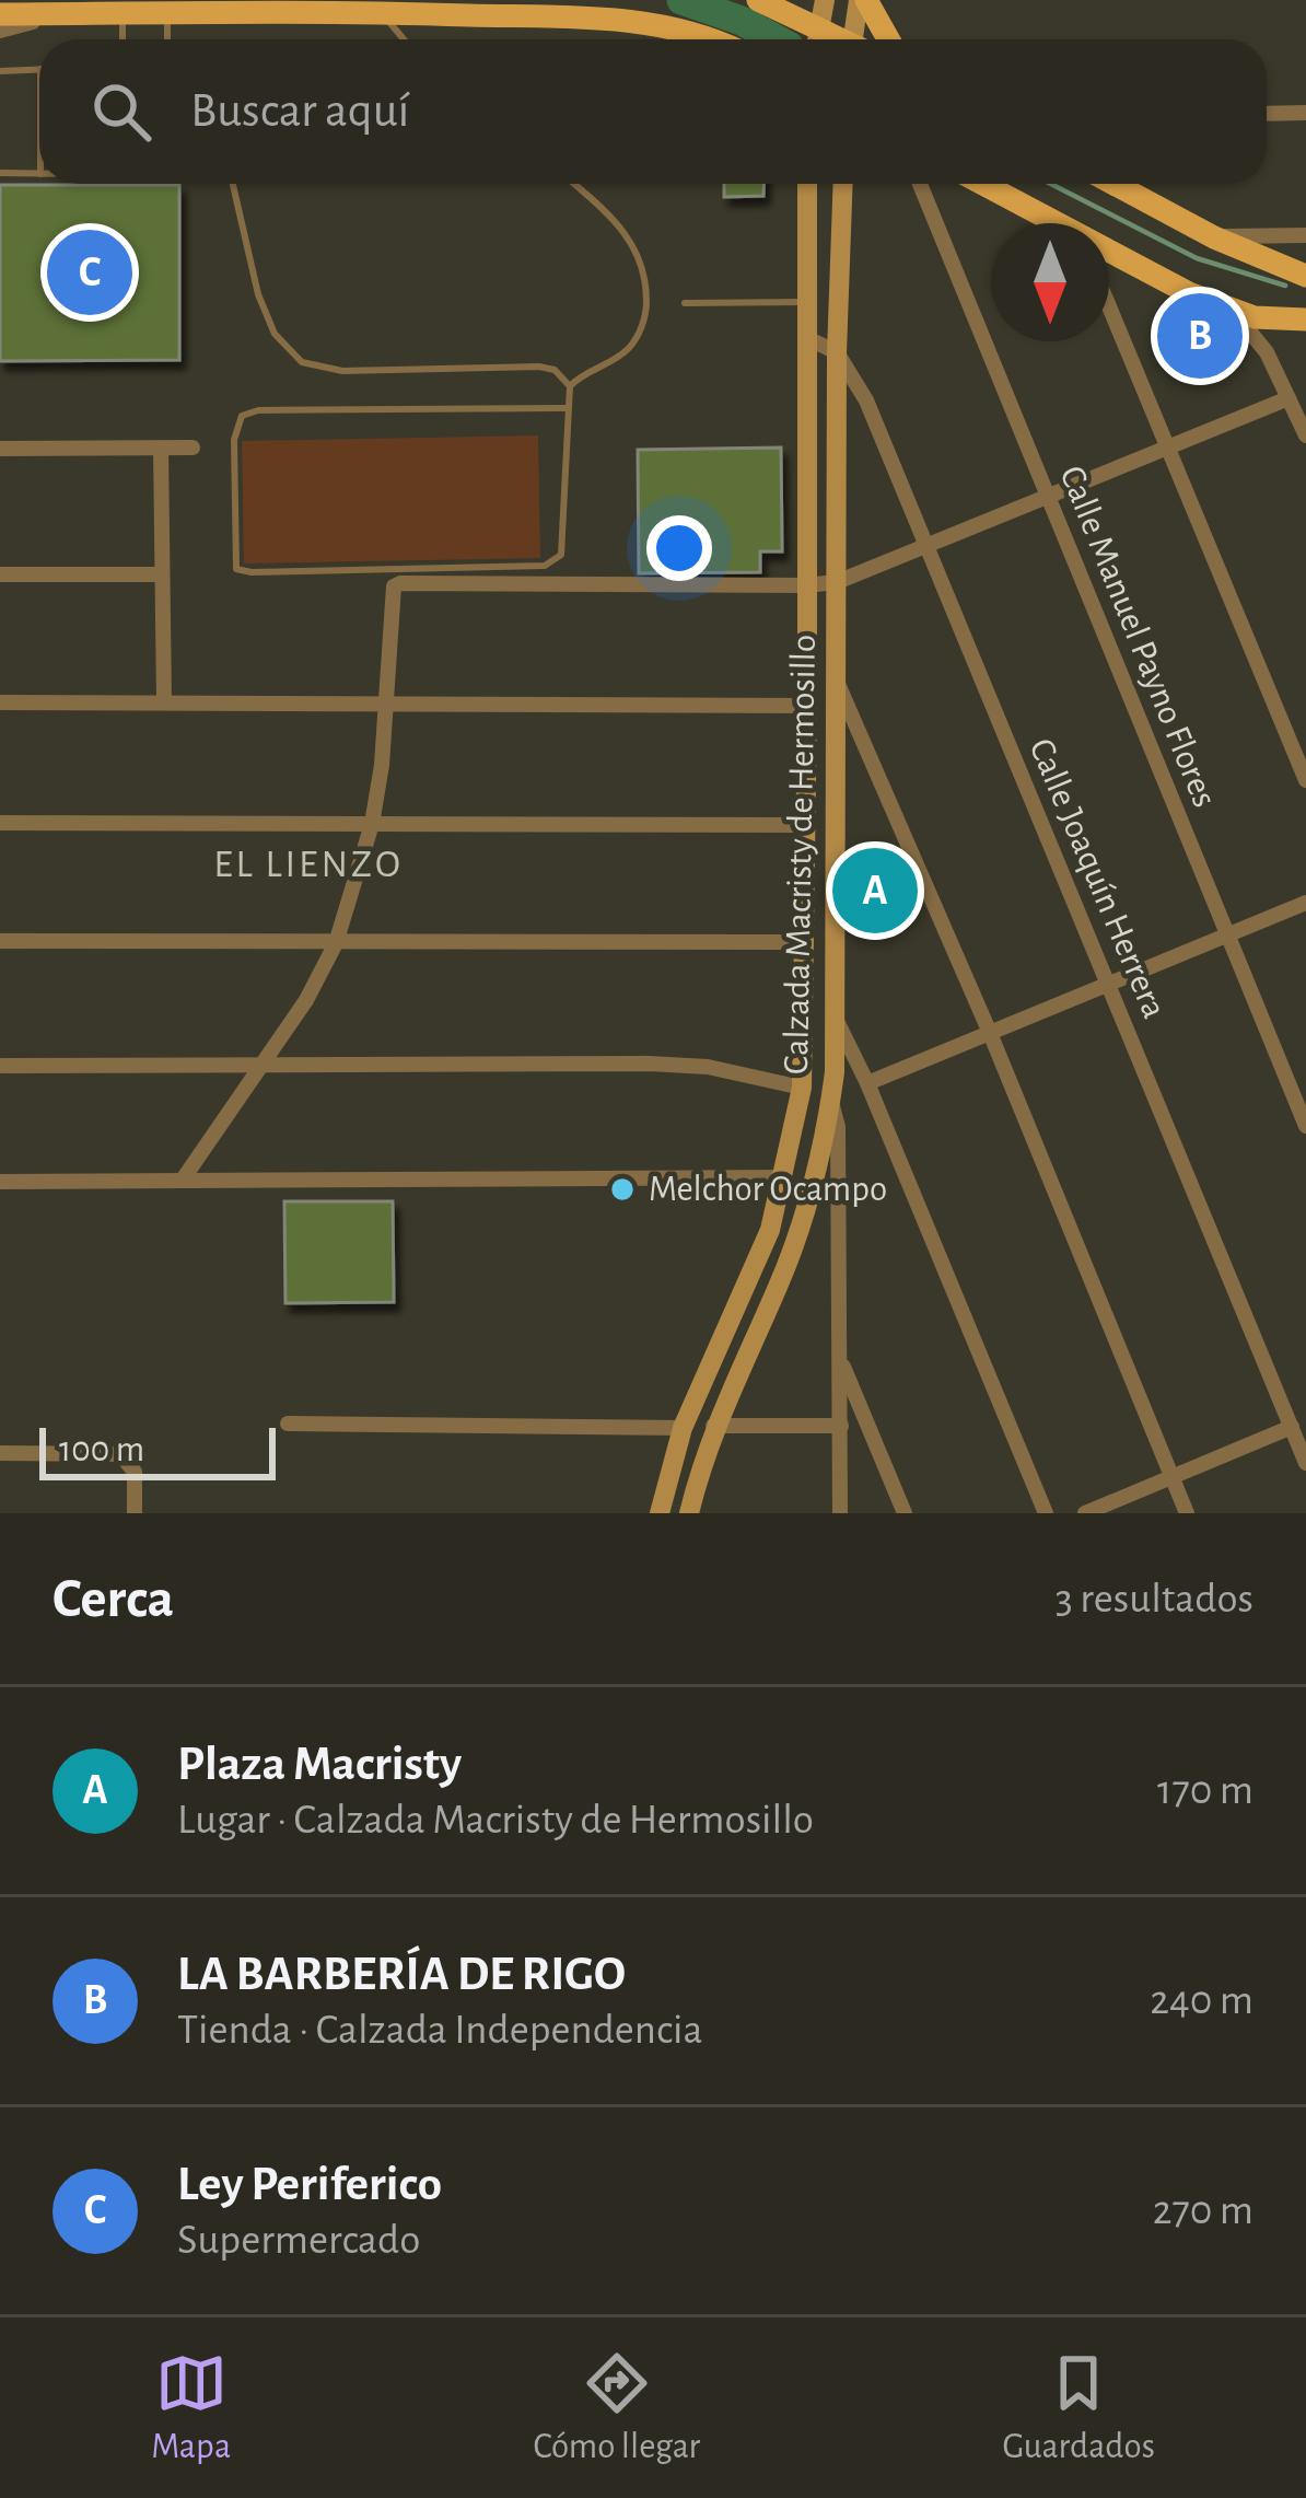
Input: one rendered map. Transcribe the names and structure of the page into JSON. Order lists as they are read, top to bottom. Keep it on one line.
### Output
{"streets":{"main road":["Calzada Macristy de Hermosillo"],"street":["Calle Manuel Payno Flores","Calle Joaquín Herrera"]},"crossings":[["Calzada Macristy de Hermosillo","Calle Joaquín Herrera"]],"districts":["EL LIENZO"],"places":["Melchor Ocampo"],"scale_bar":"100 m","north":"bottom","page":{"search":"Buscar aquí","pins":["C","B","A"],"scale":"100 m","heading":["Cerca","3 resultados"],"list":[{"mark":"A","name":"Plaza Macristy","note":"Lugar · Calzada Macristy de Hermosillo","value":"170 m"},{"mark":"B","name":"LA BARBERÍA DE RIGO","note":"Tienda · Calzada Independencia","value":"240 m"},{"mark":"C","name":"Ley Periferico","note":"Supermercado","value":"270 m"}],"nav":["Mapa","Cómo llegar","Guardados"]}}
